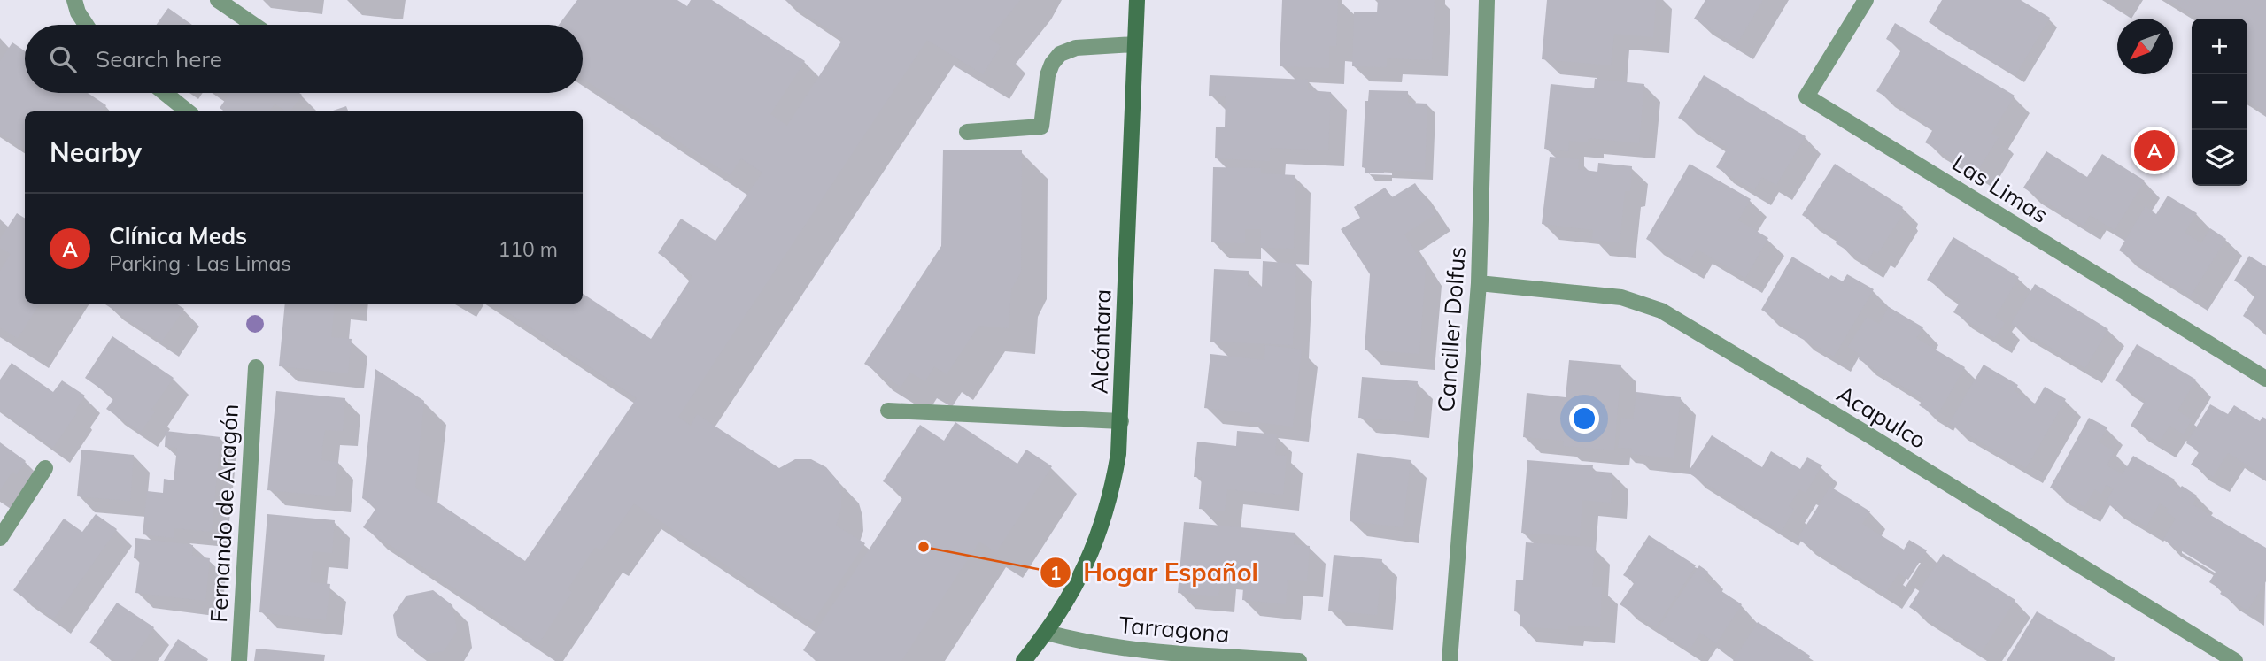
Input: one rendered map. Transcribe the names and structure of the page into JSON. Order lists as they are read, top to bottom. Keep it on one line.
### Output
{"streets":{"street":["Las Limas","Canciller Dolfus","Alcántara","Acapulco","Fernando de Aragón","Tarragona"]},"crossings":[["Canciller Dolfus","Acapulco"],["Alcántara","Tarragona"]],"places":["Hogar Español"],"north":"bottom left","page":{"map_buttons":["+","−"],"search":"Search here","heading":"Nearby","pins":"A","list":[{"mark":"A","name":"Clínica Meds","note":"Parking · Las Limas","value":"110 m"}]}}
